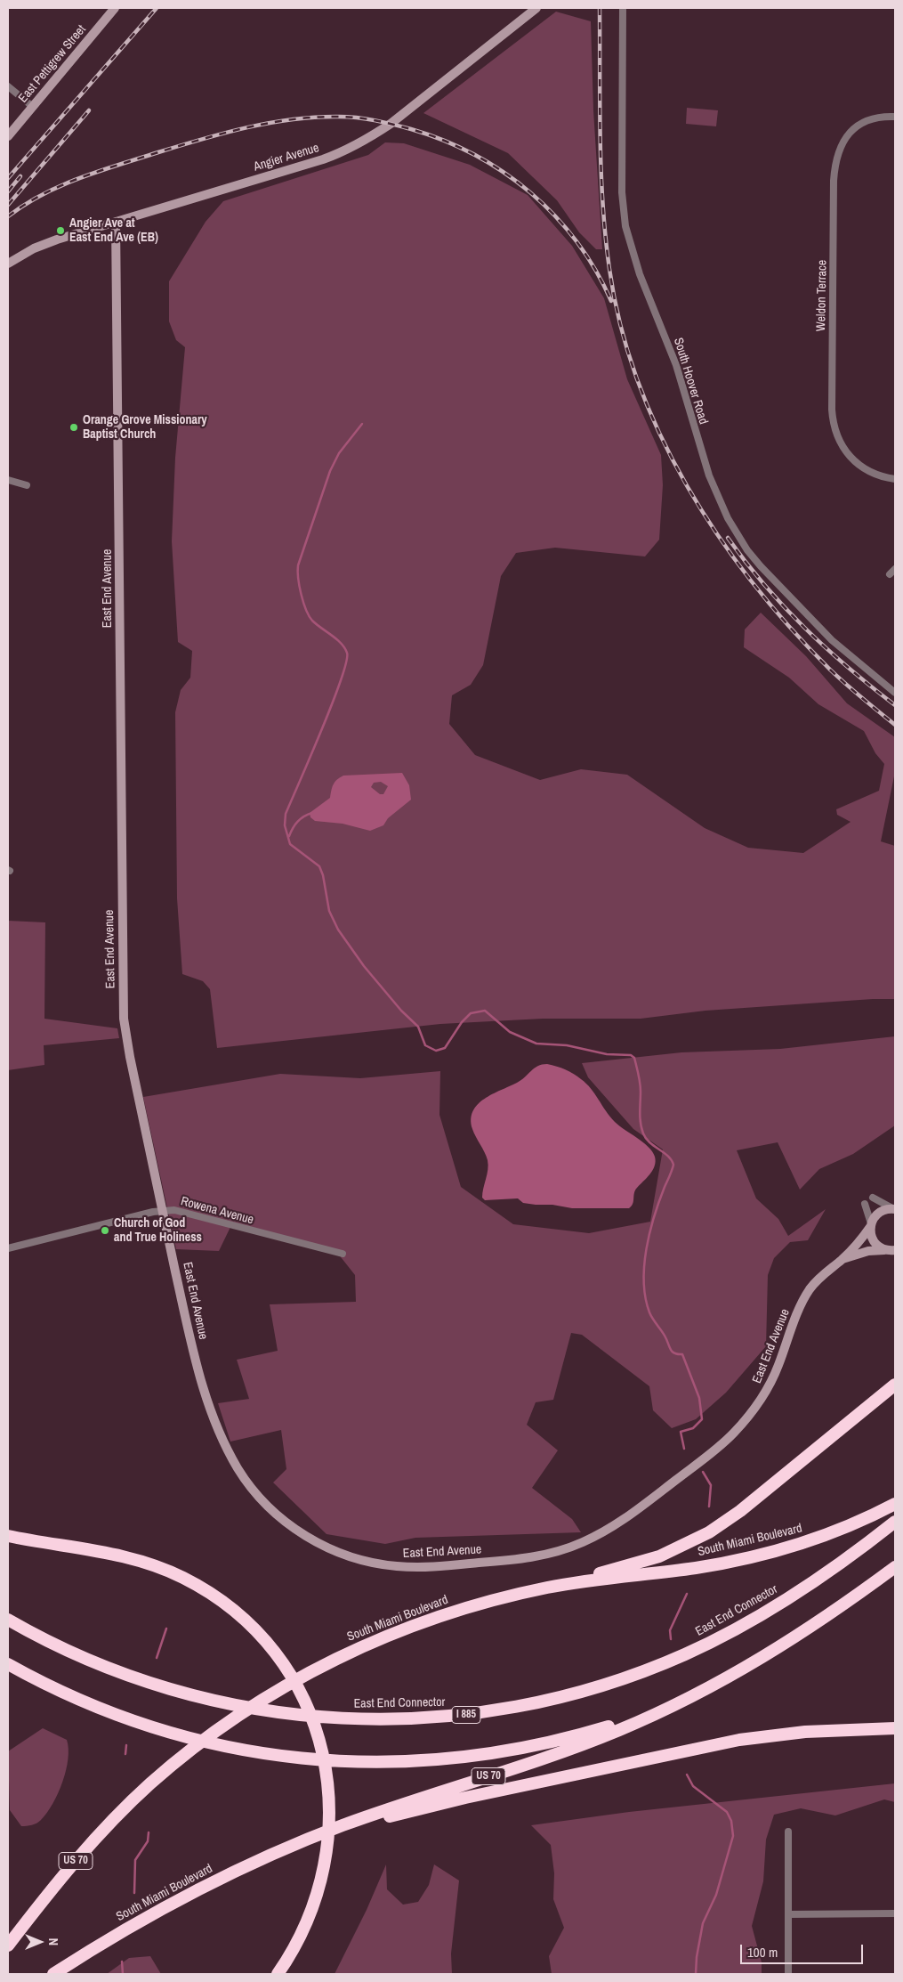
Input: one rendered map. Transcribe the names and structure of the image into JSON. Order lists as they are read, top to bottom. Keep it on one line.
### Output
{"streets":{"highway":["South Miami Boulevard","East End Connector","I 885","US 70"],"street":["East Pettigrew Street","Angier Avenue","Weldon Terrace","South Hoover Road","East End Avenue","Rowena Avenue"]},"crossings":[["Angier Avenue","East End Avenue"],["East End Avenue","Rowena Avenue"]],"places":["Angier Ave at East End Ave (EB)","Orange Grove Missionary Baptist Church","Church of God and True Holiness"],"scale_bar":"100 m","north":"right"}
